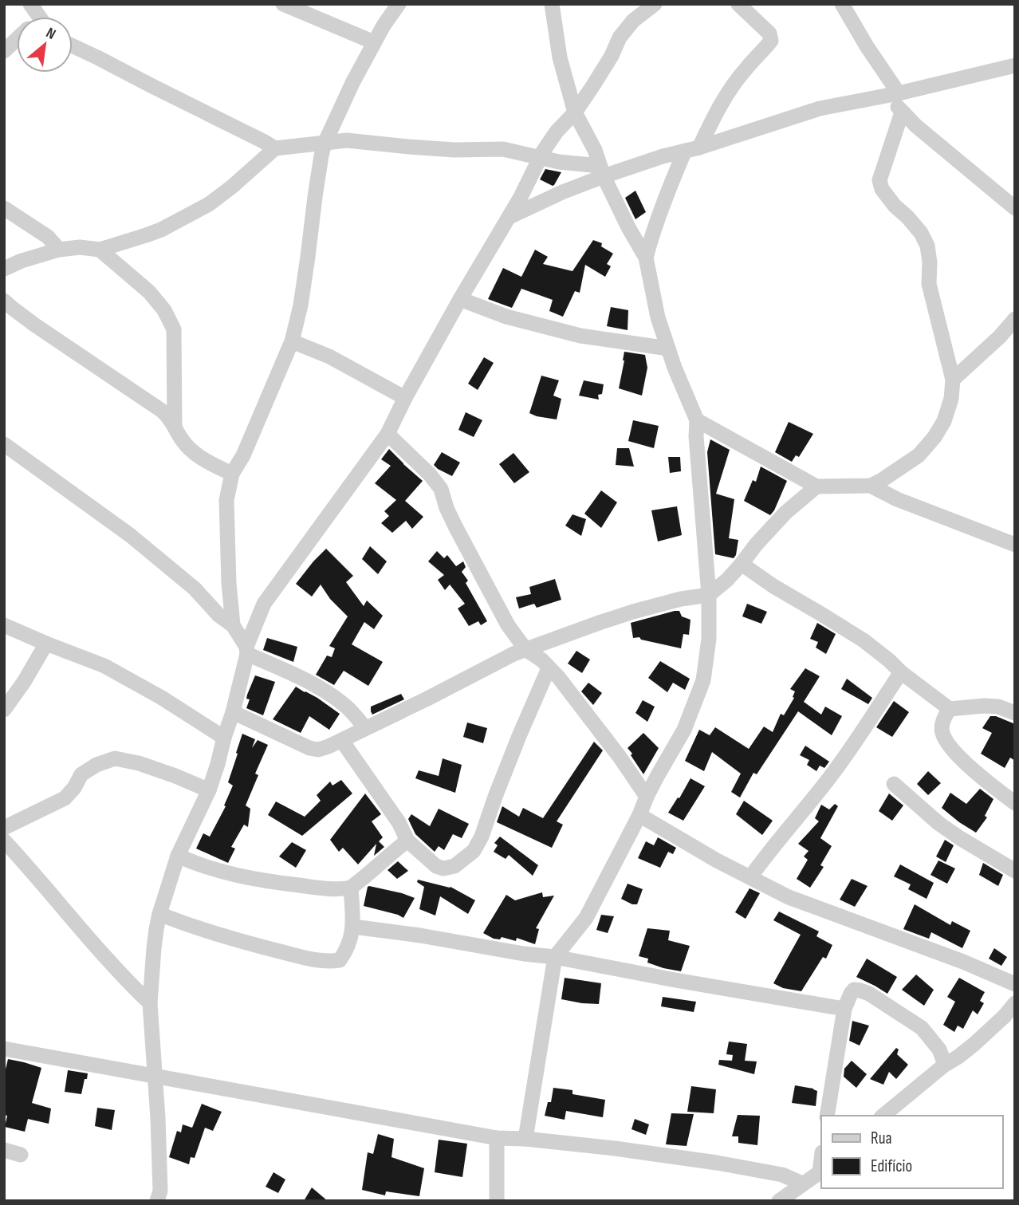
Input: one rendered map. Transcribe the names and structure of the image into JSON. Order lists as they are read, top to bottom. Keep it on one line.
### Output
{"legend":["Rua","Edifício"],"north":"top right"}
